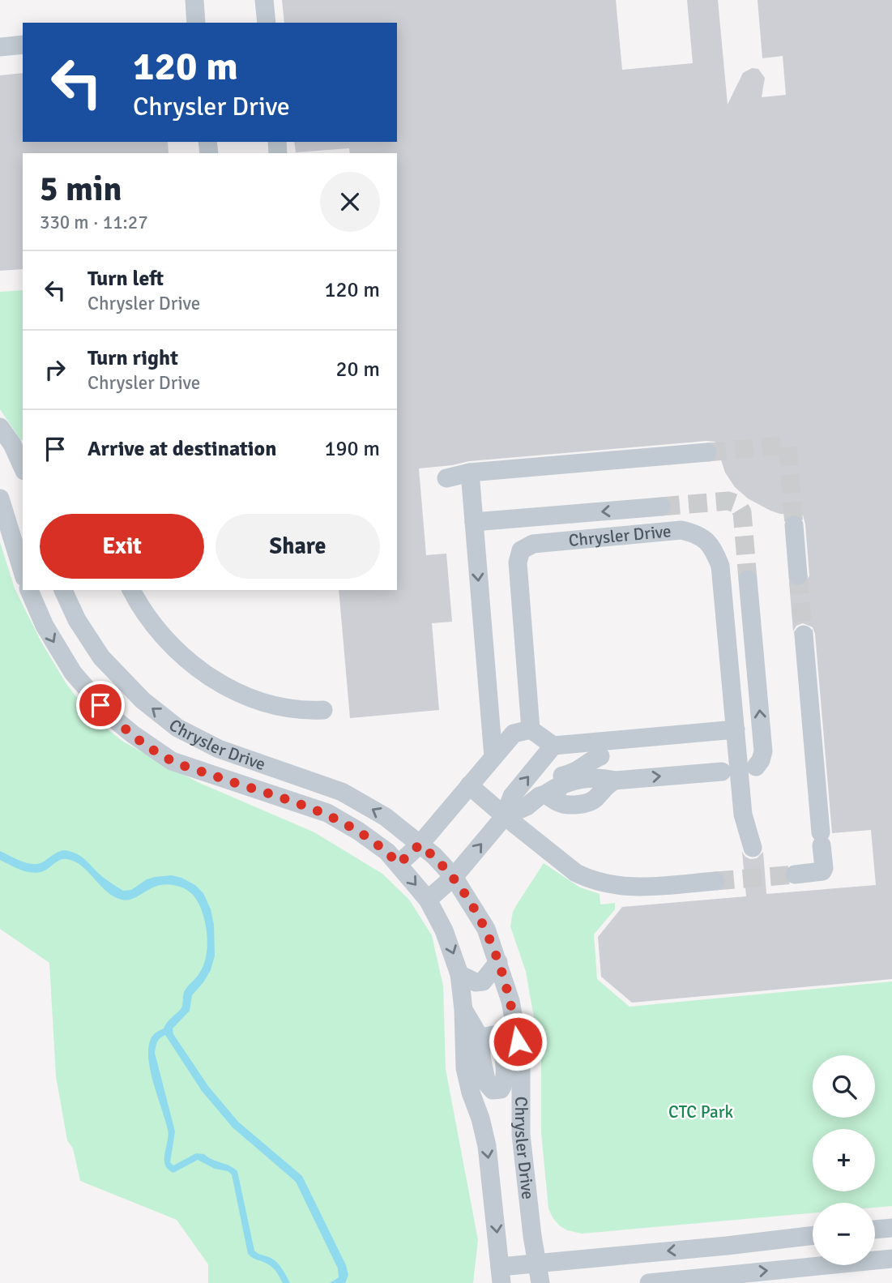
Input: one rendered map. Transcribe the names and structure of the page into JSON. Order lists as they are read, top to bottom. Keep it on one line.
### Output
{"streets":{"street":["Chrysler Drive"]},"parks":["CTC Park"],"page":{"turn":["120 m","Chrysler Drive"],"heading":["5 min","330 m · 11:27"],"list":[{"name":"Turn left","note":"Chrysler Drive","value":"120 m"},{"name":"Turn right","note":"Chrysler Drive","value":"20 m"},{"name":"Arrive at destination","value":"190 m"}],"buttons":["Exit","Share"],"map_buttons":["+","−"]}}
